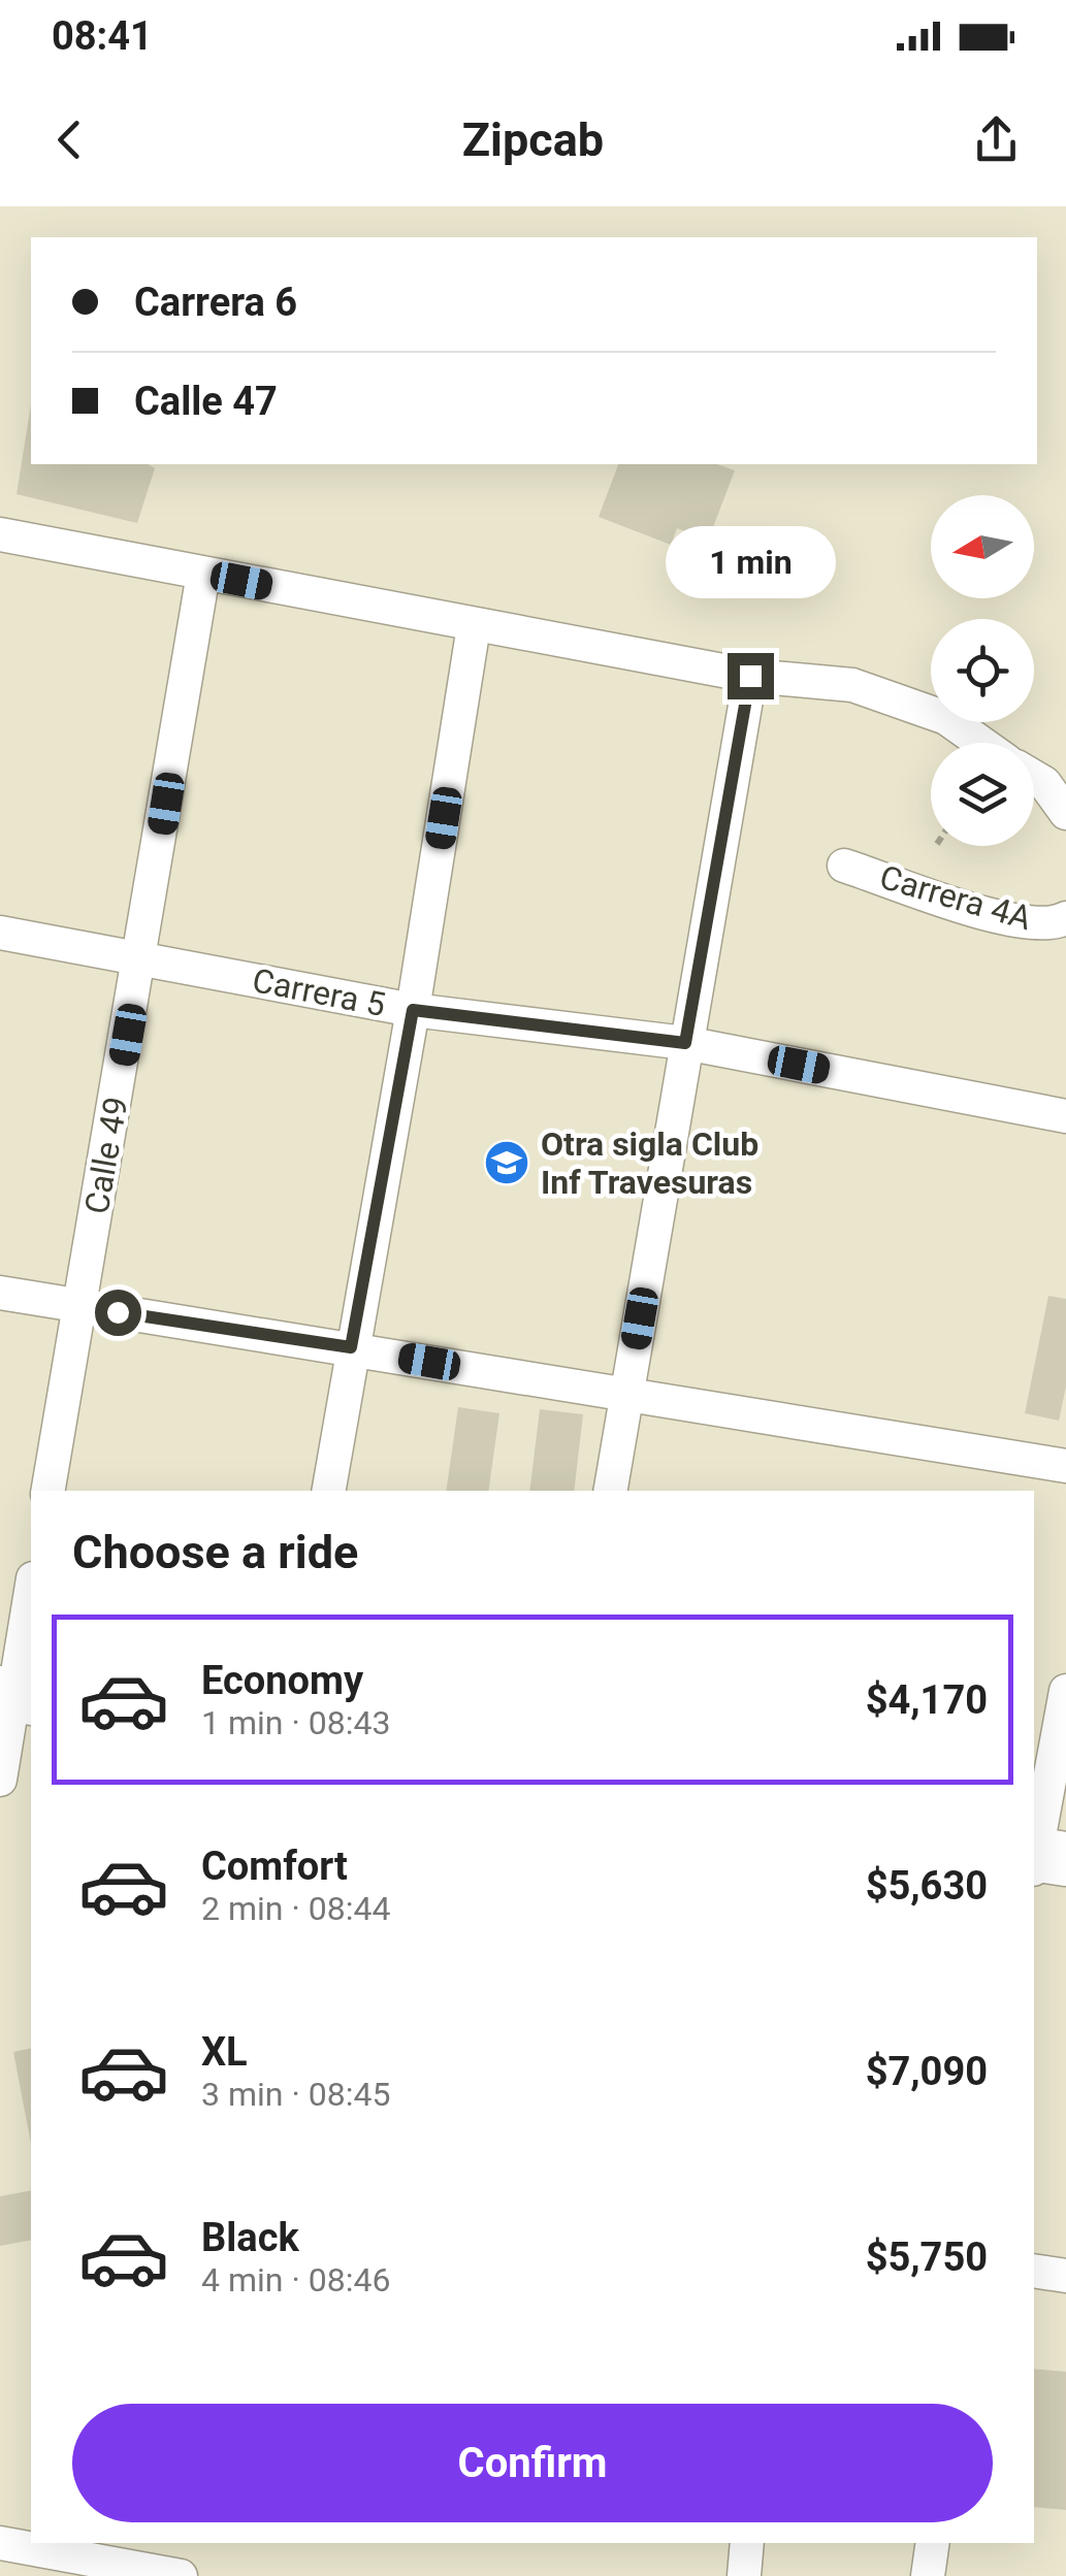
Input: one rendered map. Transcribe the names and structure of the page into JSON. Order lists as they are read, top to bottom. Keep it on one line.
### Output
{"streets":{"street":["Carrera 4A","Carrera 5","Calle 49"]},"crossings":[["Carrera 5","Calle 49"]],"places":{"school or university":["Otra sigla Club Inf Travesuras"]},"north":"left","page":{"status":"08:41","header":"Zipcab","banner":["Carrera 6","Calle 47"],"bubble":"1 min","heading":"Choose a ride","list":[{"name":"Economy","note":"1 min · 08:43","value":"$4,170"},{"name":"Comfort","note":"2 min · 08:44","value":"$5,630"},{"name":"XL","note":"3 min · 08:45","value":"$7,090"},{"name":"Black","note":"4 min · 08:46","value":"$5,750"}],"buttons":"Confirm"}}
